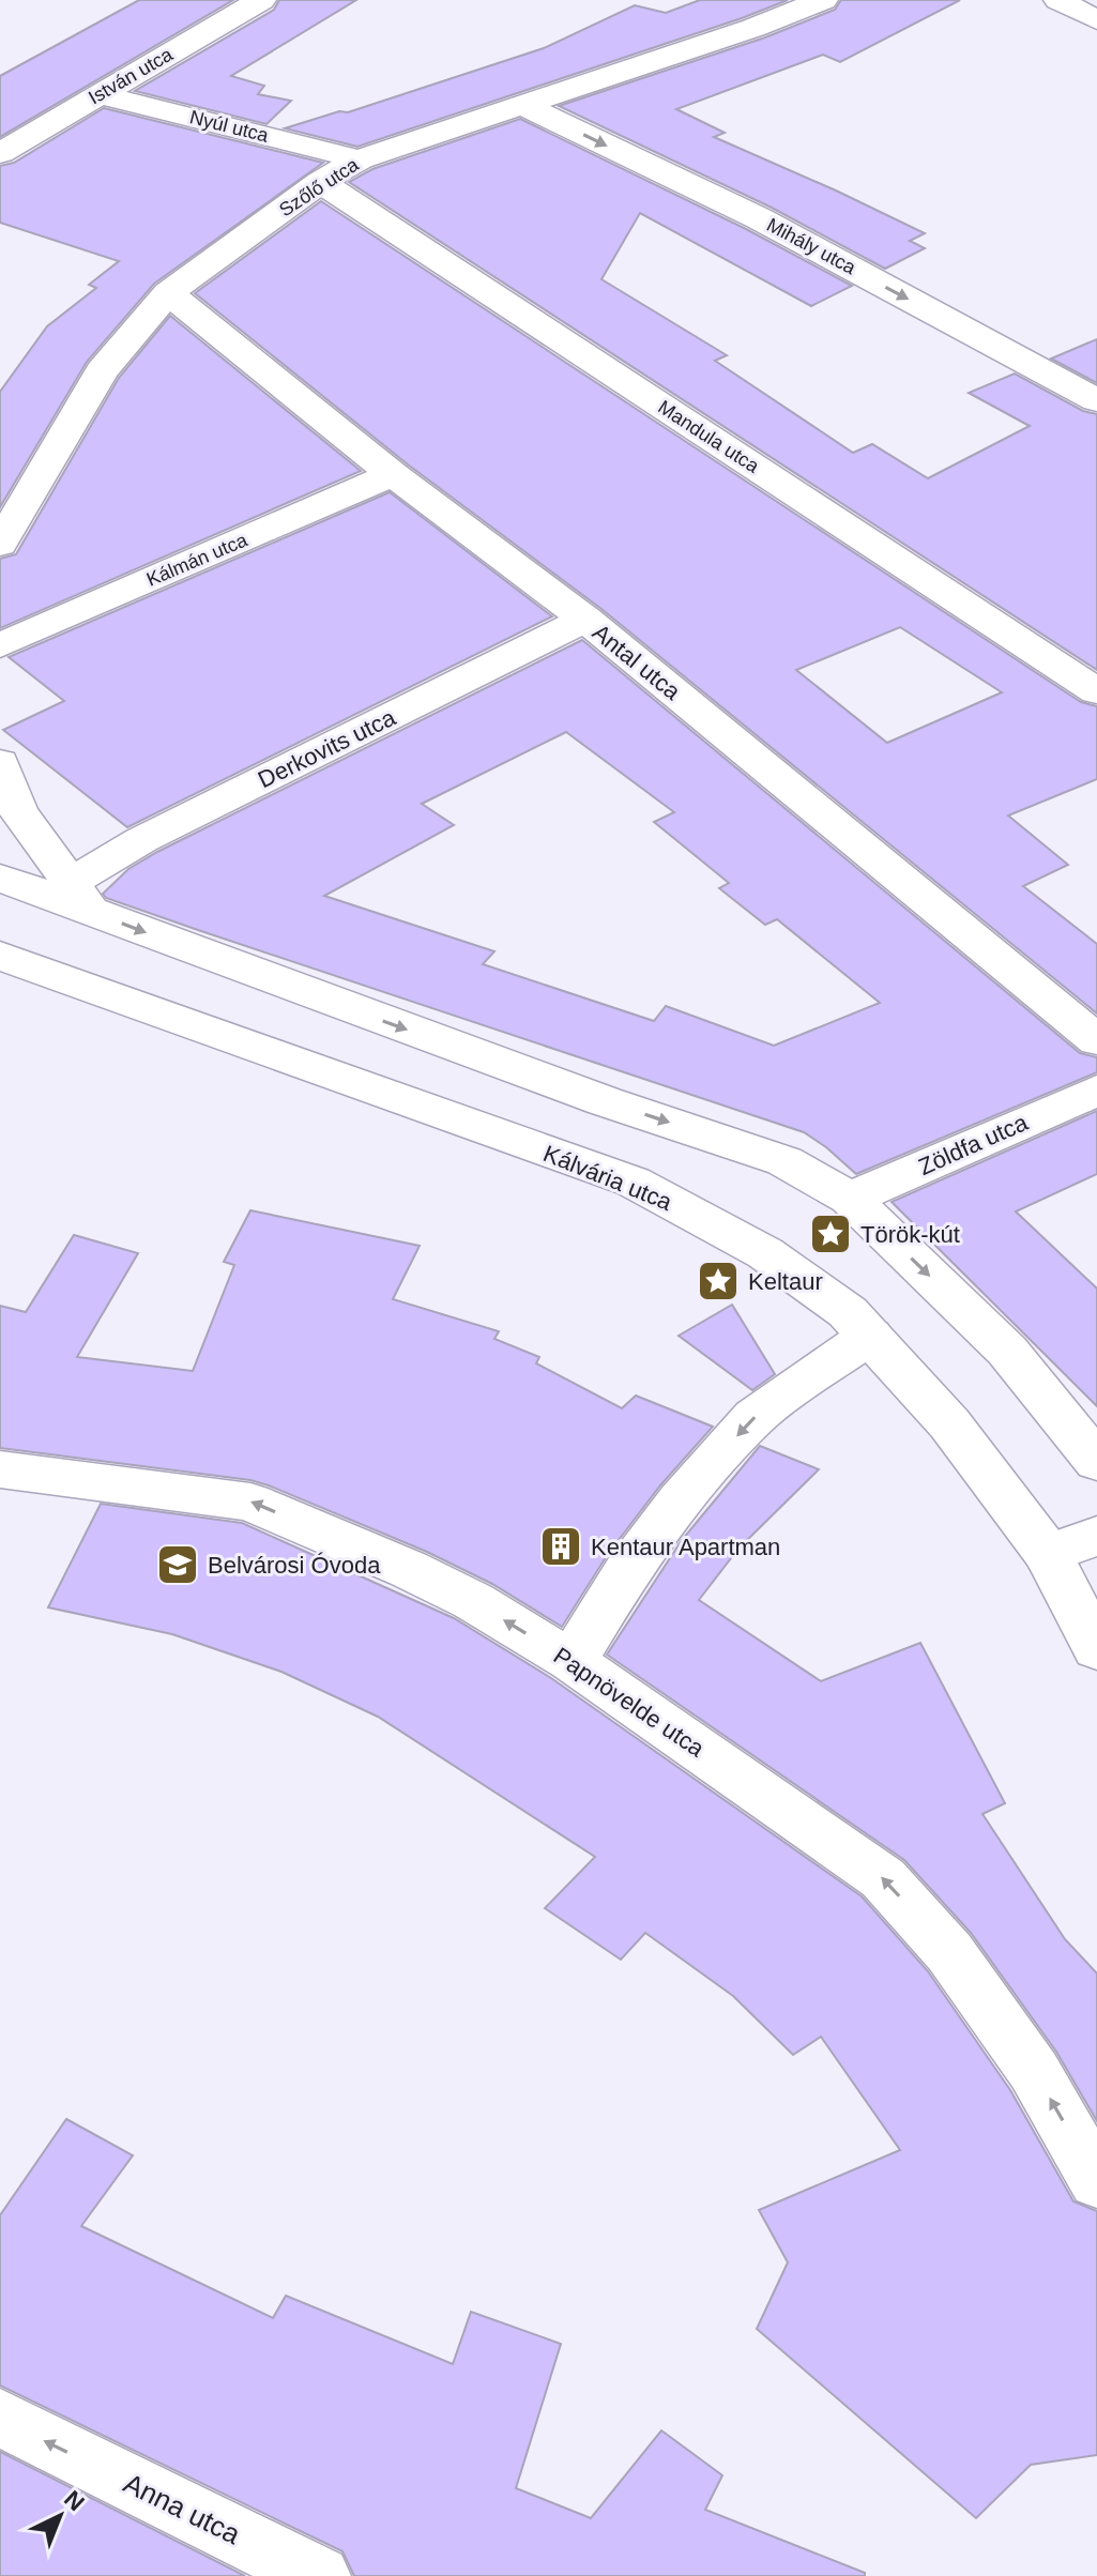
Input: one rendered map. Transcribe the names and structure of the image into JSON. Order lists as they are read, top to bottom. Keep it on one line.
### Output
{"streets":{"street":["István utca","Nyúl utca","Szőlő utca","Mihály utca","Mandula utca","Kálmán utca","Antal utca","Derkovits utca","Zöldfa utca","Kálvária utca","Papnövelde utca","Anna utca"]},"crossings":[["István utca","Nyúl utca"],["Nyúl utca","Szőlő utca"],["Szőlő utca","Mihály utca"],["Szőlő utca","Mandula utca"],["Szőlő utca","Antal utca"],["Kálmán utca","Antal utca"],["Antal utca","Derkovits utca"]],"one_way":["Mihály utca","Papnövelde utca","Anna utca"],"places":{"place":["Török-kút","Keltaur"],"building":["Kentaur Apartman"],"school or university":["Belvárosi Óvoda"]},"north":"top right"}
